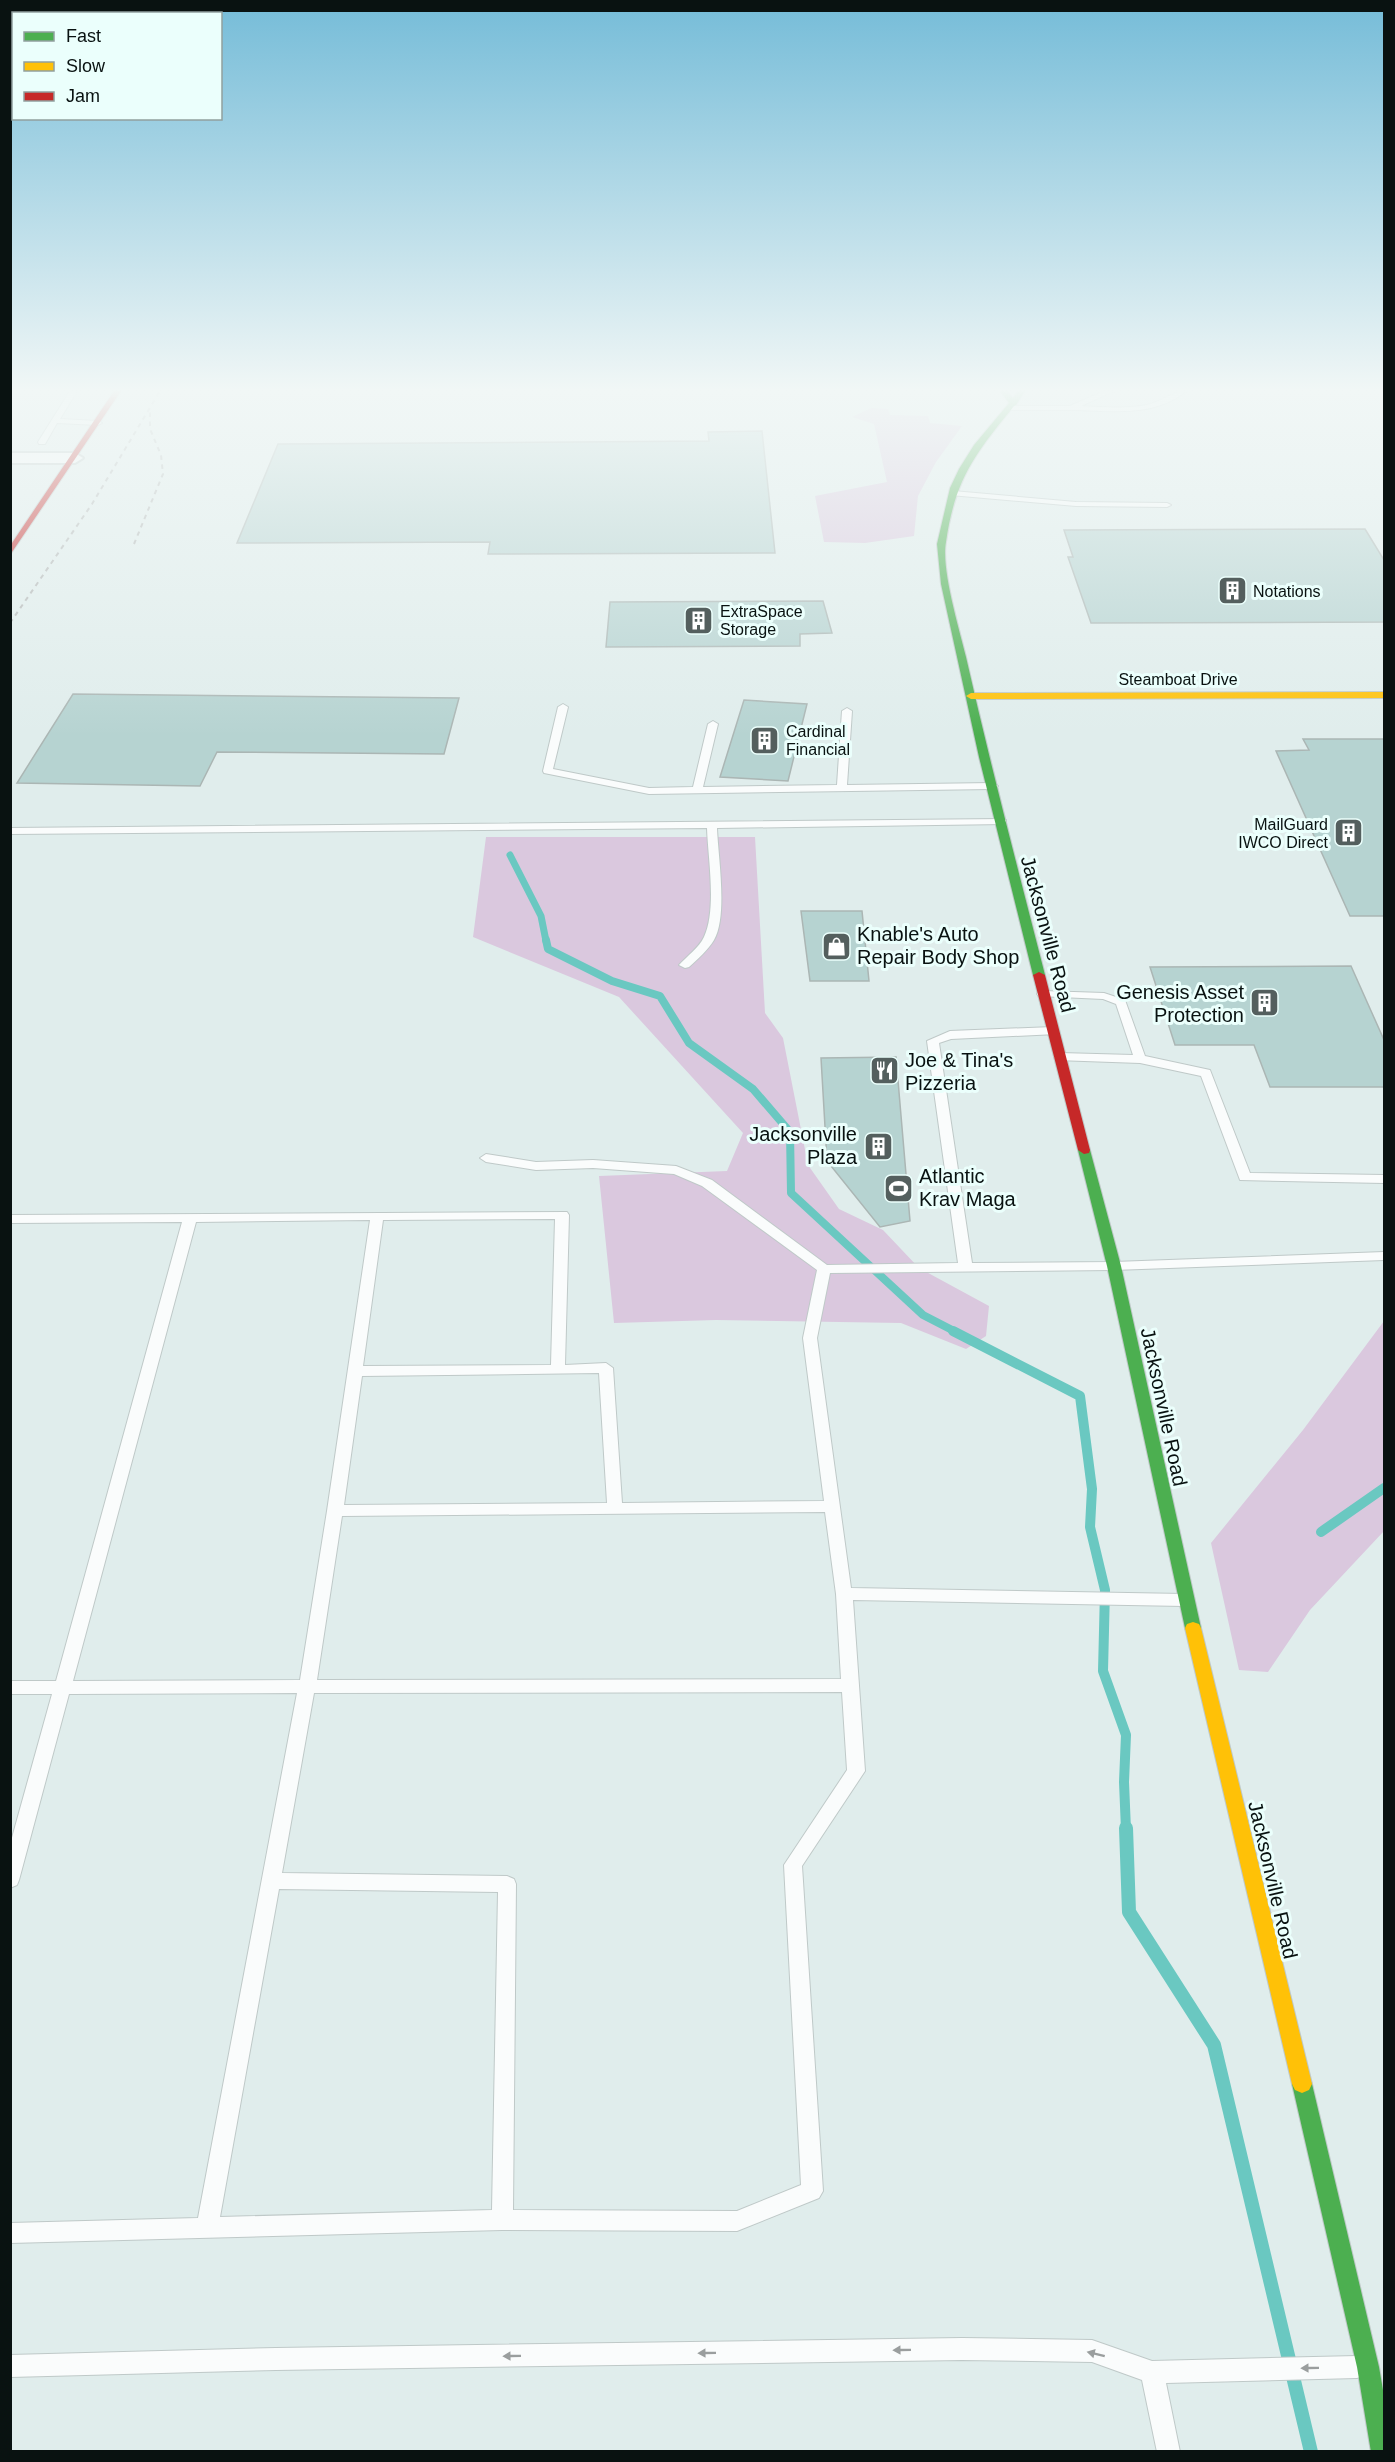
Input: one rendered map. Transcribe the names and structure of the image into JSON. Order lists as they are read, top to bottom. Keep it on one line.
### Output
{"streets":{"main road":["Steamboat Drive","Jacksonville Road"]},"crossings":[["Steamboat Drive","Jacksonville Road"]],"places":{"building":["Notations","ExtraSpace Storage","Cardinal Financial","MailGuard IWCO Direct","Genesis Asset Protection","Jacksonville Plaza"],"shop":["Knable's Auto Repair Body Shop"],"restaurant":["Joe & Tina's Pizzeria"],"sports":["Atlantic Krav Maga"]},"legend":["Fast","Slow","Jam"]}
